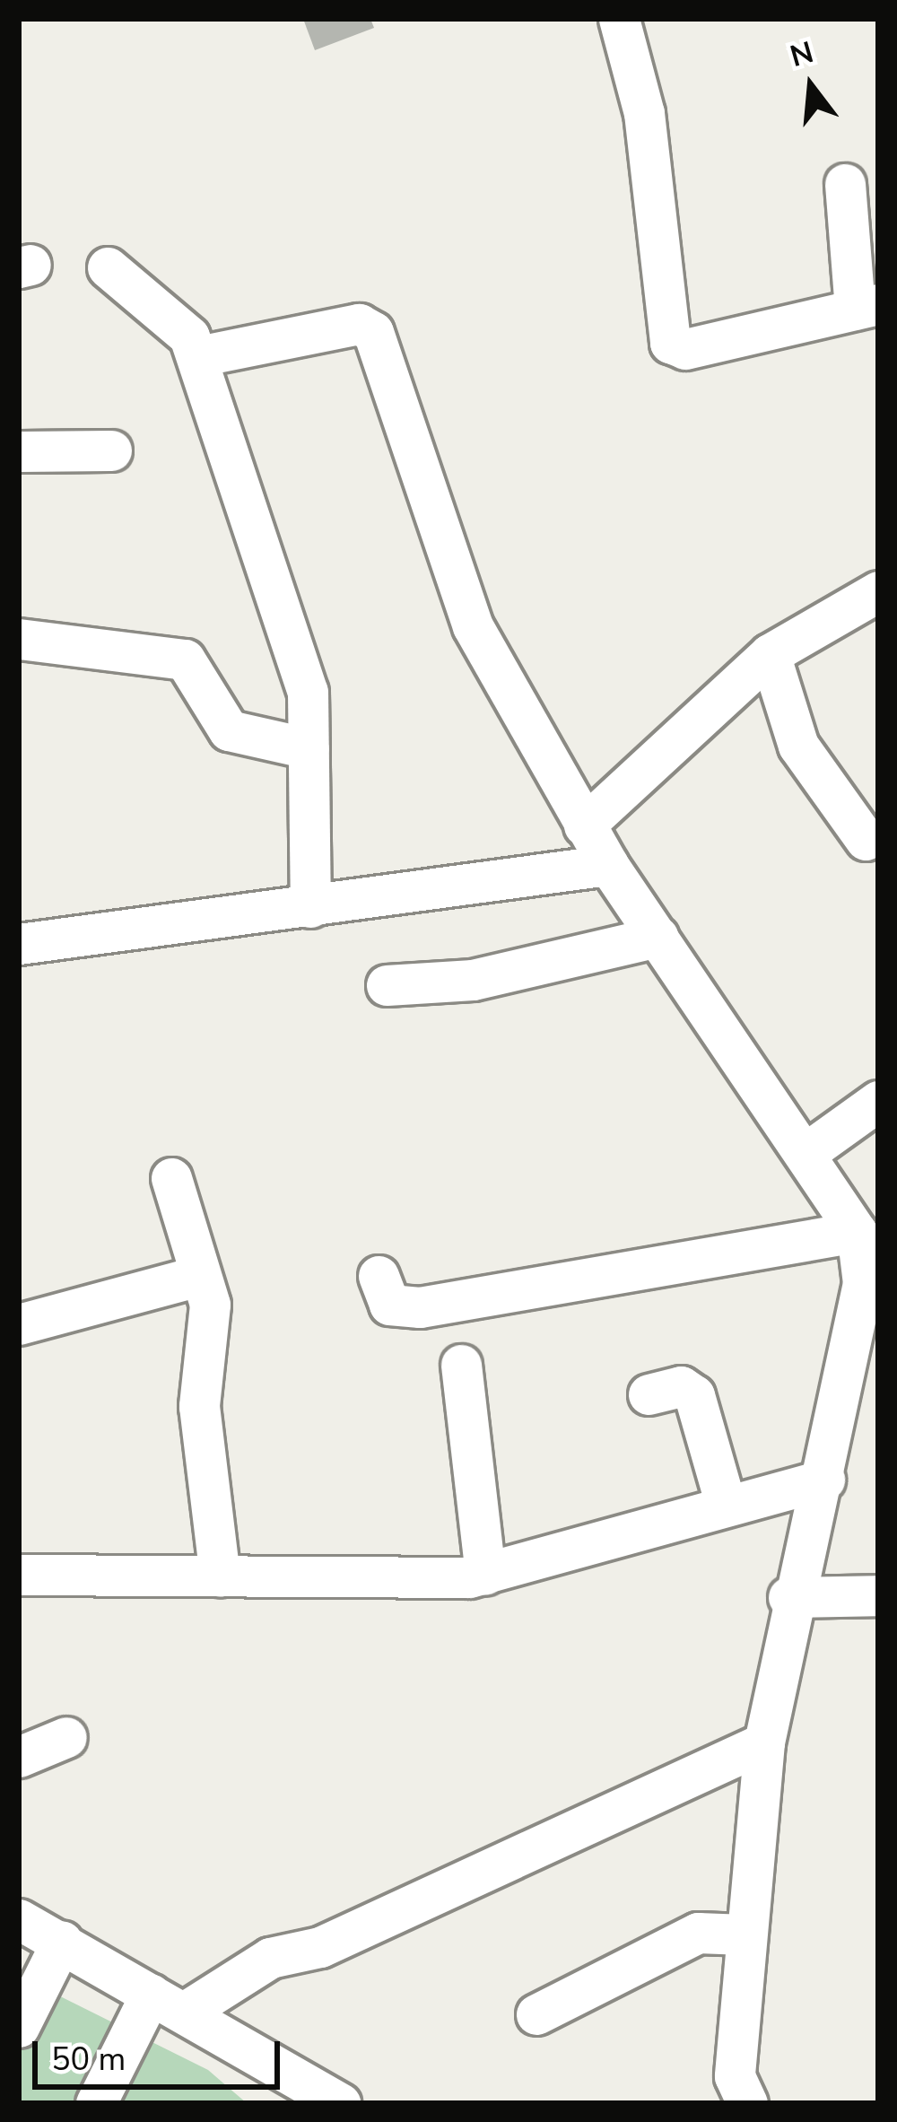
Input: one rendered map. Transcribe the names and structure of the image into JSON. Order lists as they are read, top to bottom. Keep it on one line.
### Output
{"scale_bar":"50 m","north":"top"}
